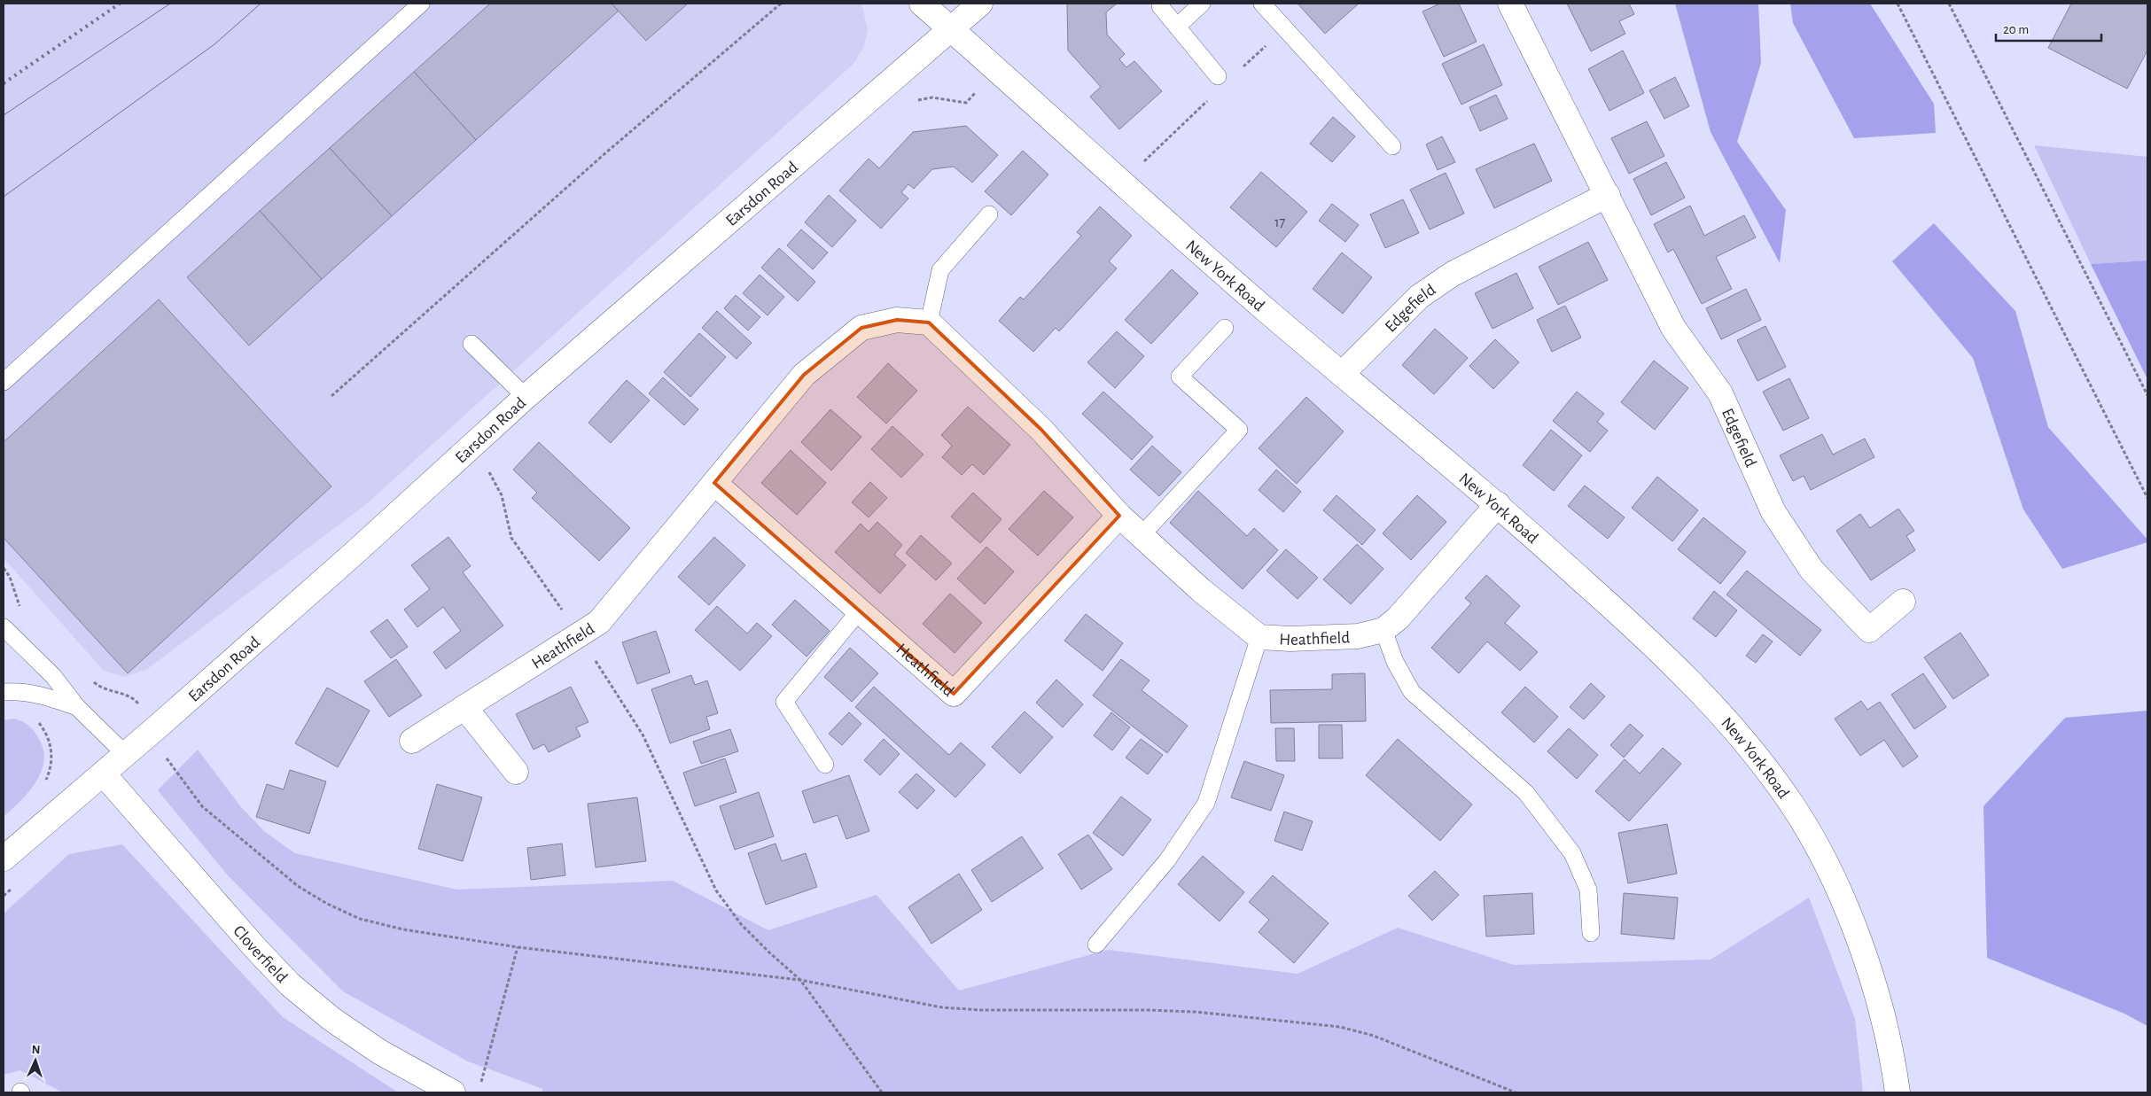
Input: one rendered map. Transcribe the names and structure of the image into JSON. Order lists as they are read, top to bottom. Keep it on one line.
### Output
{"streets":{"street":["Earsdon Road","New York Road","Edgefield","Heathfield","Cloverfield"]},"crossings":[["Earsdon Road","New York Road"],["Earsdon Road","Cloverfield"],["New York Road","Edgefield"],["New York Road","Heathfield"]],"house_numbers":["17"],"scale_bar":"20 m","north":"top"}
